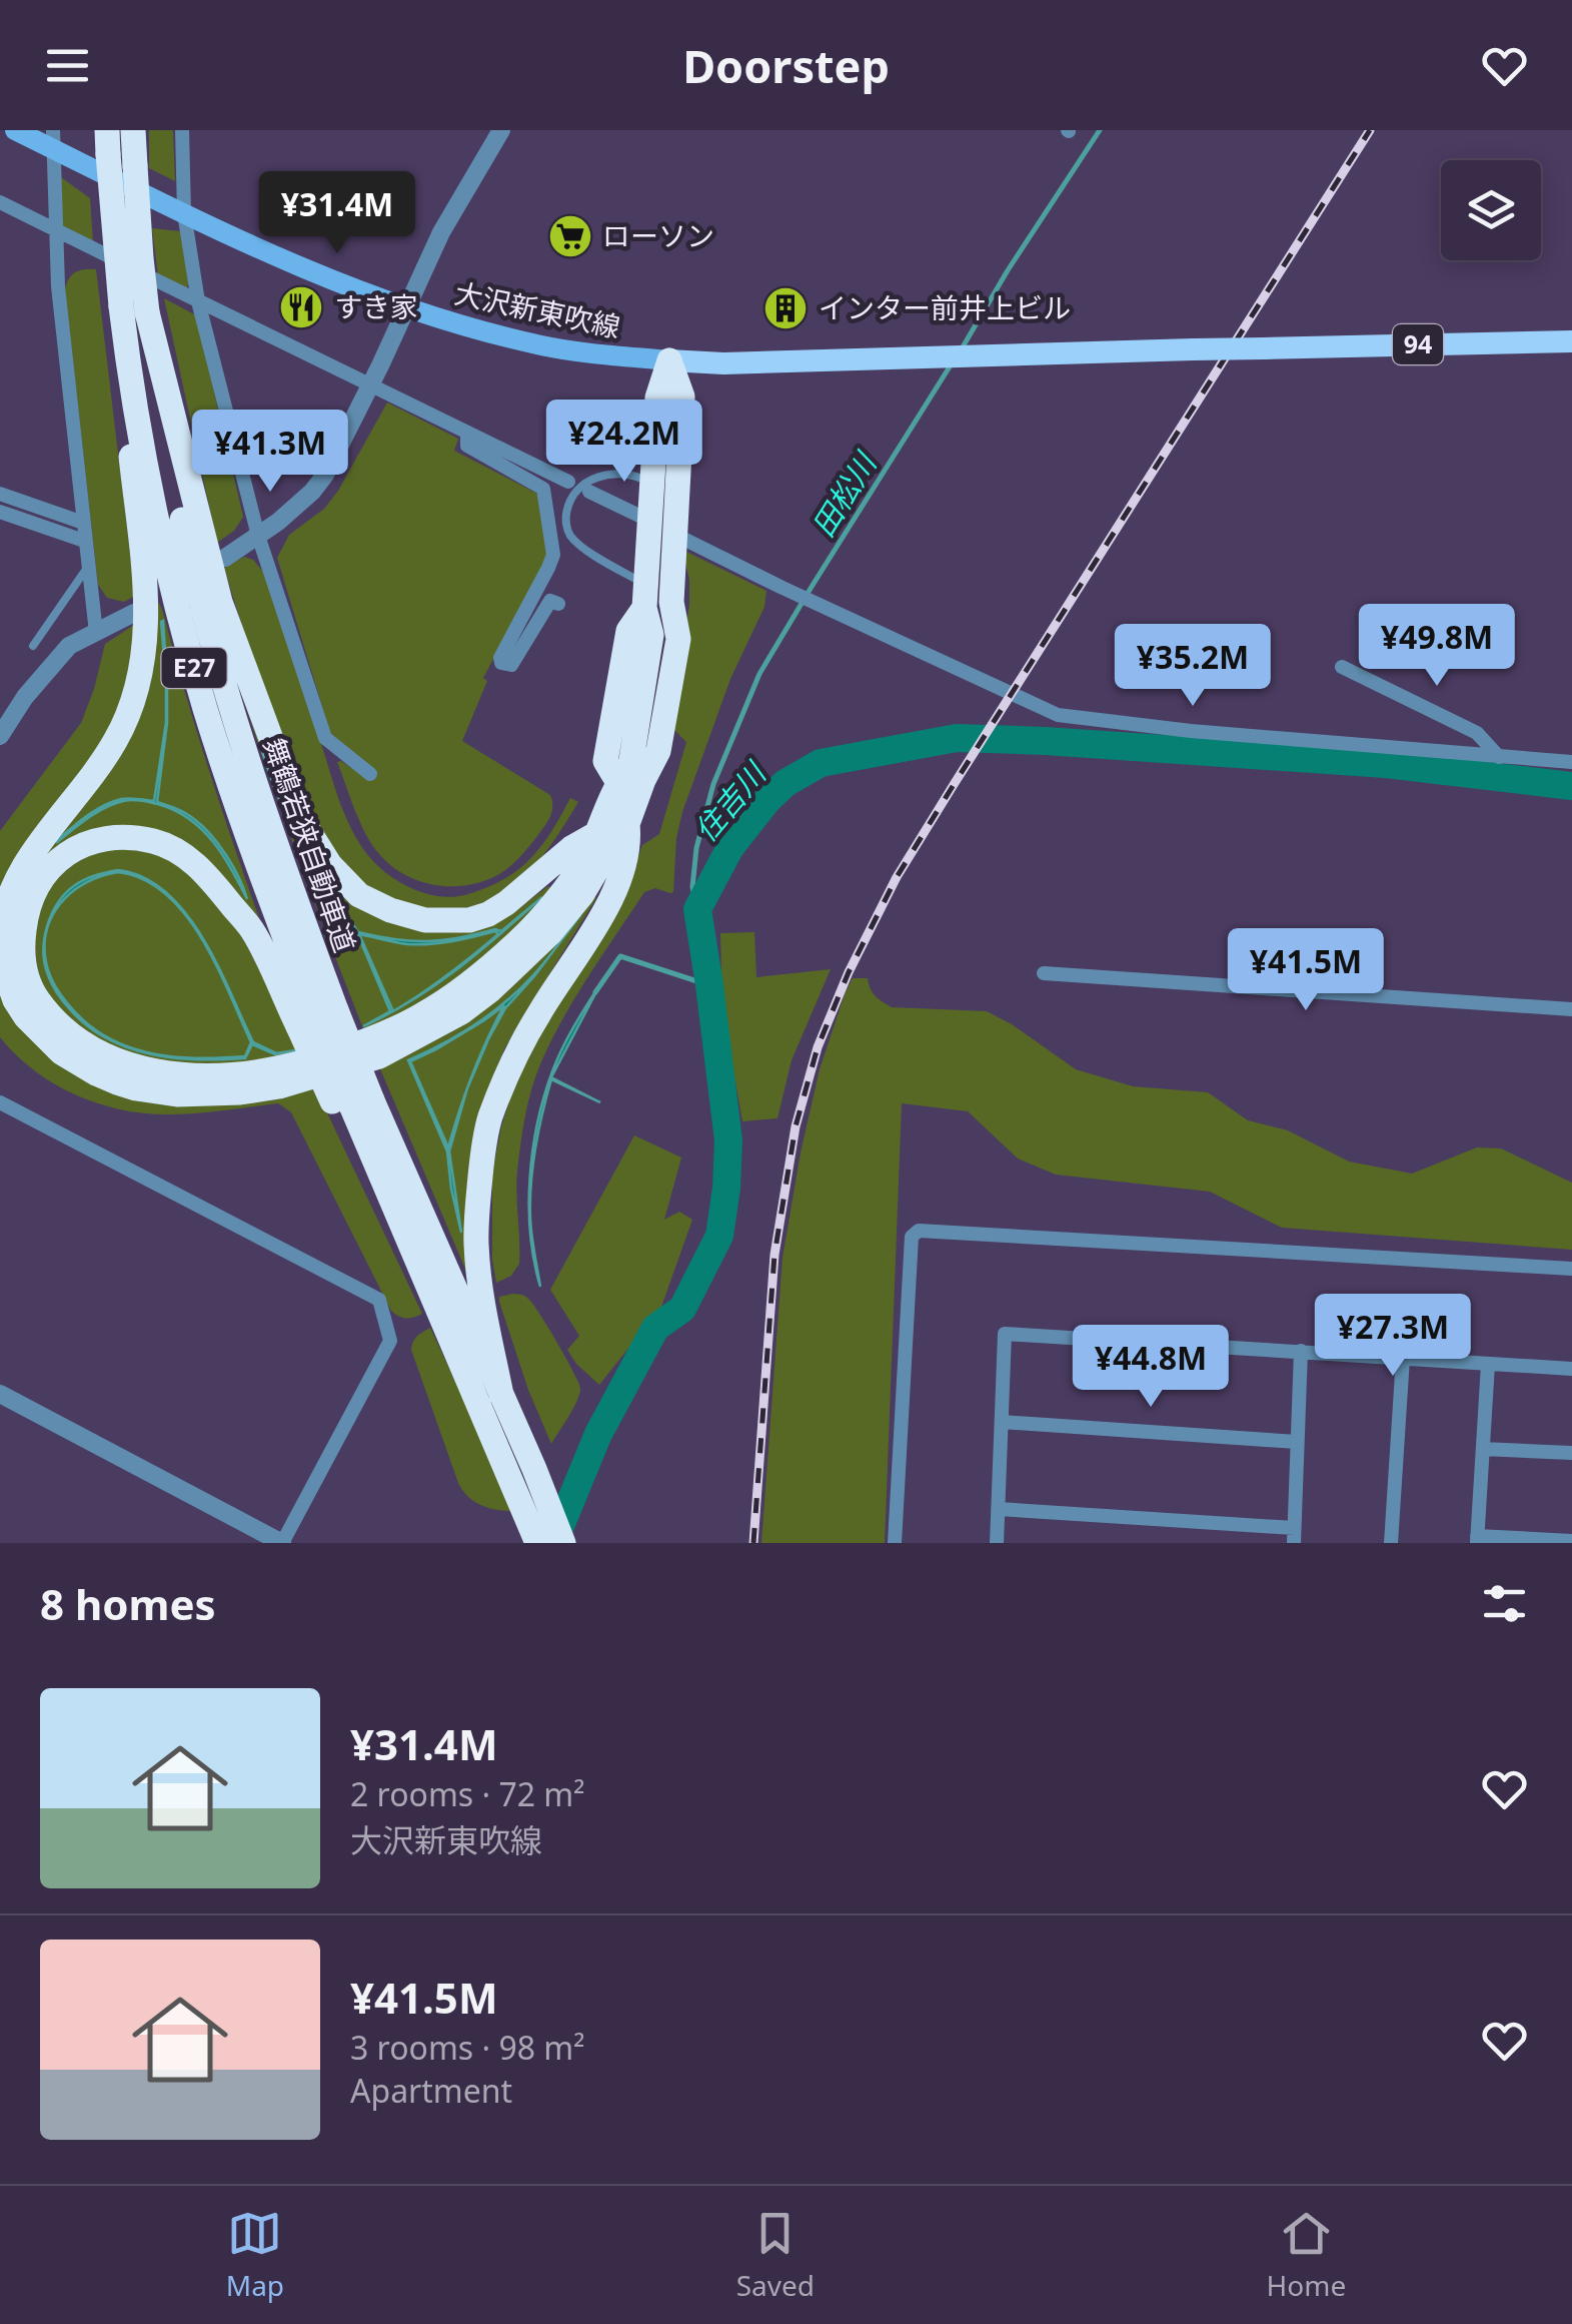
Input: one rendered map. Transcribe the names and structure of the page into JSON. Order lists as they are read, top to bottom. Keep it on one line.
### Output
{"streets":{"highway":["E27","舞鶴若狭自動車道"],"main road":["大沢新東吹線","94"]},"crossings":[["大沢新東吹線","94"]],"water":["田松川","住吉川"],"places":{"supermarket":["ローソン"],"restaurant":["すき家"],"building":["インター前井上ビル"]},"page":{"header":"Doorstep","price":["¥31.4M","¥24.2M","¥41.3M","¥49.8M","¥35.2M","¥41.5M","¥27.3M","¥44.8M"],"heading":"8 homes","list":[{"name":"¥31.4M","note":"2 rooms · 72 m² · 大沢新東吹線"},{"name":"¥41.5M","note":"3 rooms · 98 m² · Apartment"}],"tabs":["Map","Saved","Home"]}}
